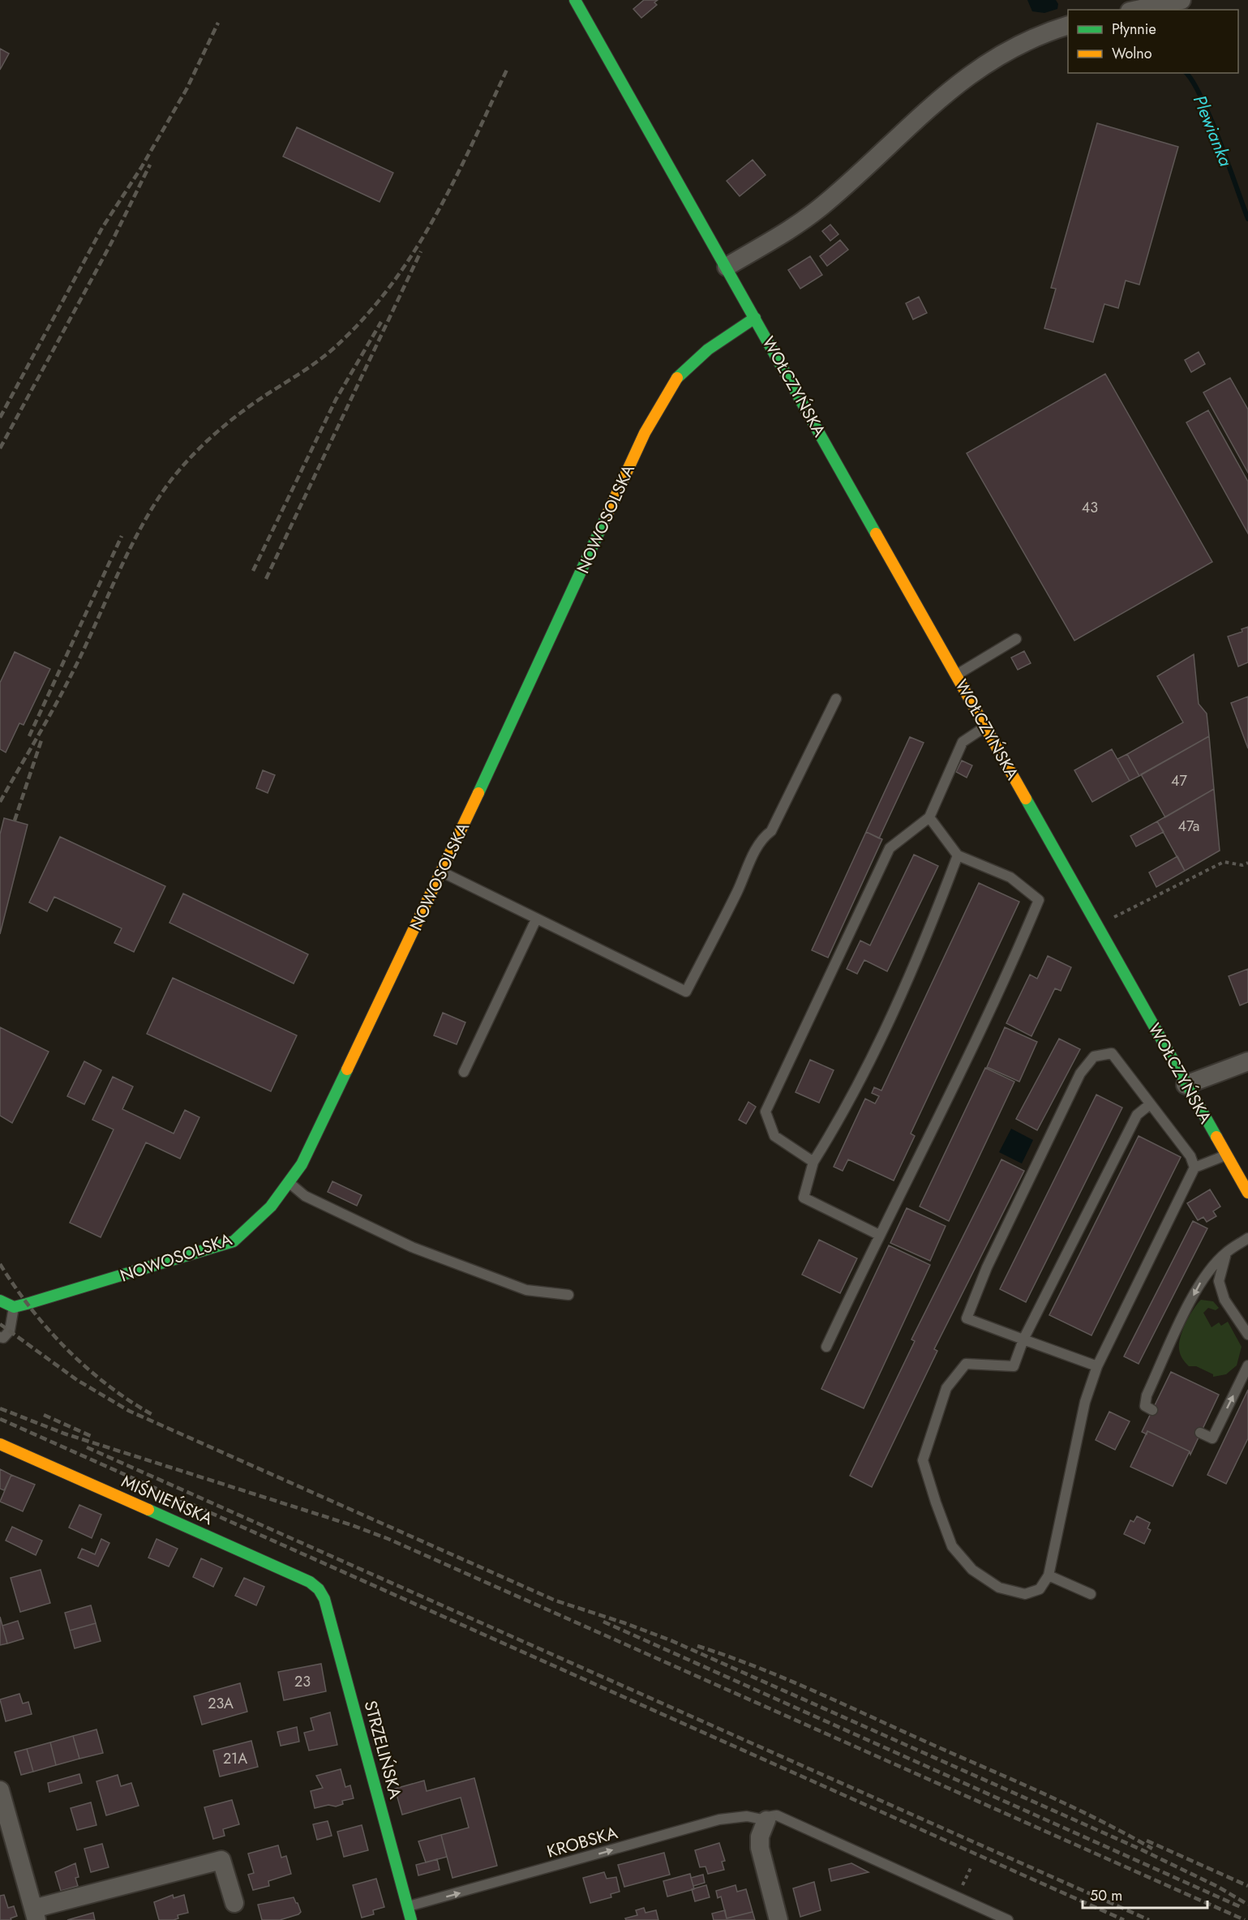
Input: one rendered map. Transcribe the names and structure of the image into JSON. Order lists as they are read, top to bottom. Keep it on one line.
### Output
{"streets":{"street":["WOŁCZYŃSKA","NOWOSOLSKA","MIŚNIEŃSKA","STRZELIŃSKA"],"lane":["KROBSKA"]},"crossings":[["WOŁCZYŃSKA","NOWOSOLSKA"],["MIŚNIEŃSKA","STRZELIŃSKA"],["STRZELIŃSKA","KROBSKA"]],"one_way":["KROBSKA"],"water":["Plewianka"],"house_numbers":["43","47","47a","23","23A","21A"],"legend":["Płynnie","Wolno"],"scale_bar":"50 m"}
